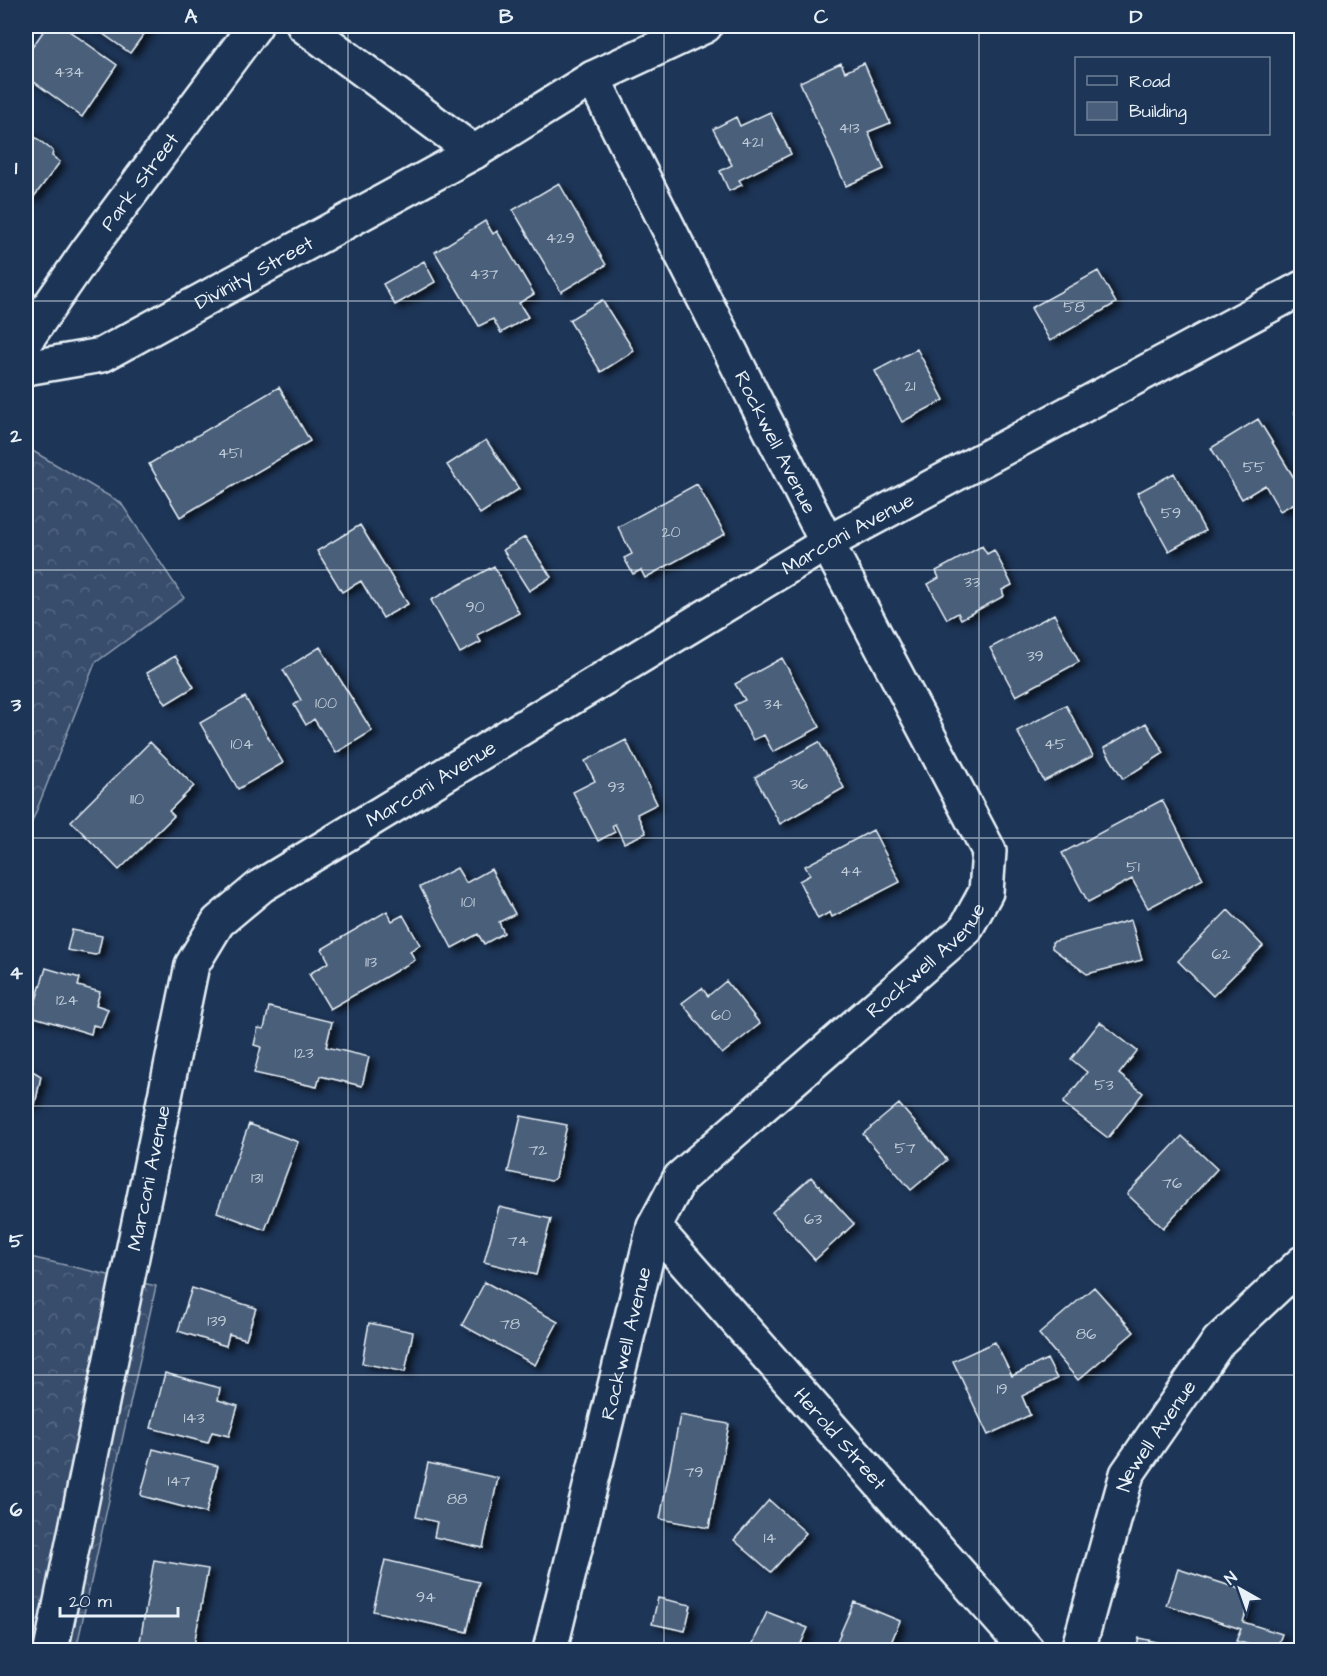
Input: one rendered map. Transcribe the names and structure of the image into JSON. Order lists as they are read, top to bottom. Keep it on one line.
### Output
{"streets":{"main road":["Park Street","Divinity Street","Rockwell Avenue","Marconi Avenue","Newell Avenue","Herold Street"]},"crossings":[["Divinity Street","Rockwell Avenue"],["Rockwell Avenue","Marconi Avenue"],["Rockwell Avenue","Herold Street"]],"house_numbers":["434","413","421","429","437","58","21","451","55","59","20","33","90","39","100","34","104","45","36","93","110","51","44","101","62","113","124","60","123","53","57","72","131","76","63","74","139","78","86","19","143","79","147","88","14","94"],"legend":["Road","Building"],"scale_bar":"20 m","north":"top left","grid":{"columns":["A","B","C","D"],"rows":["1","2","3","4","5","6"]}}
